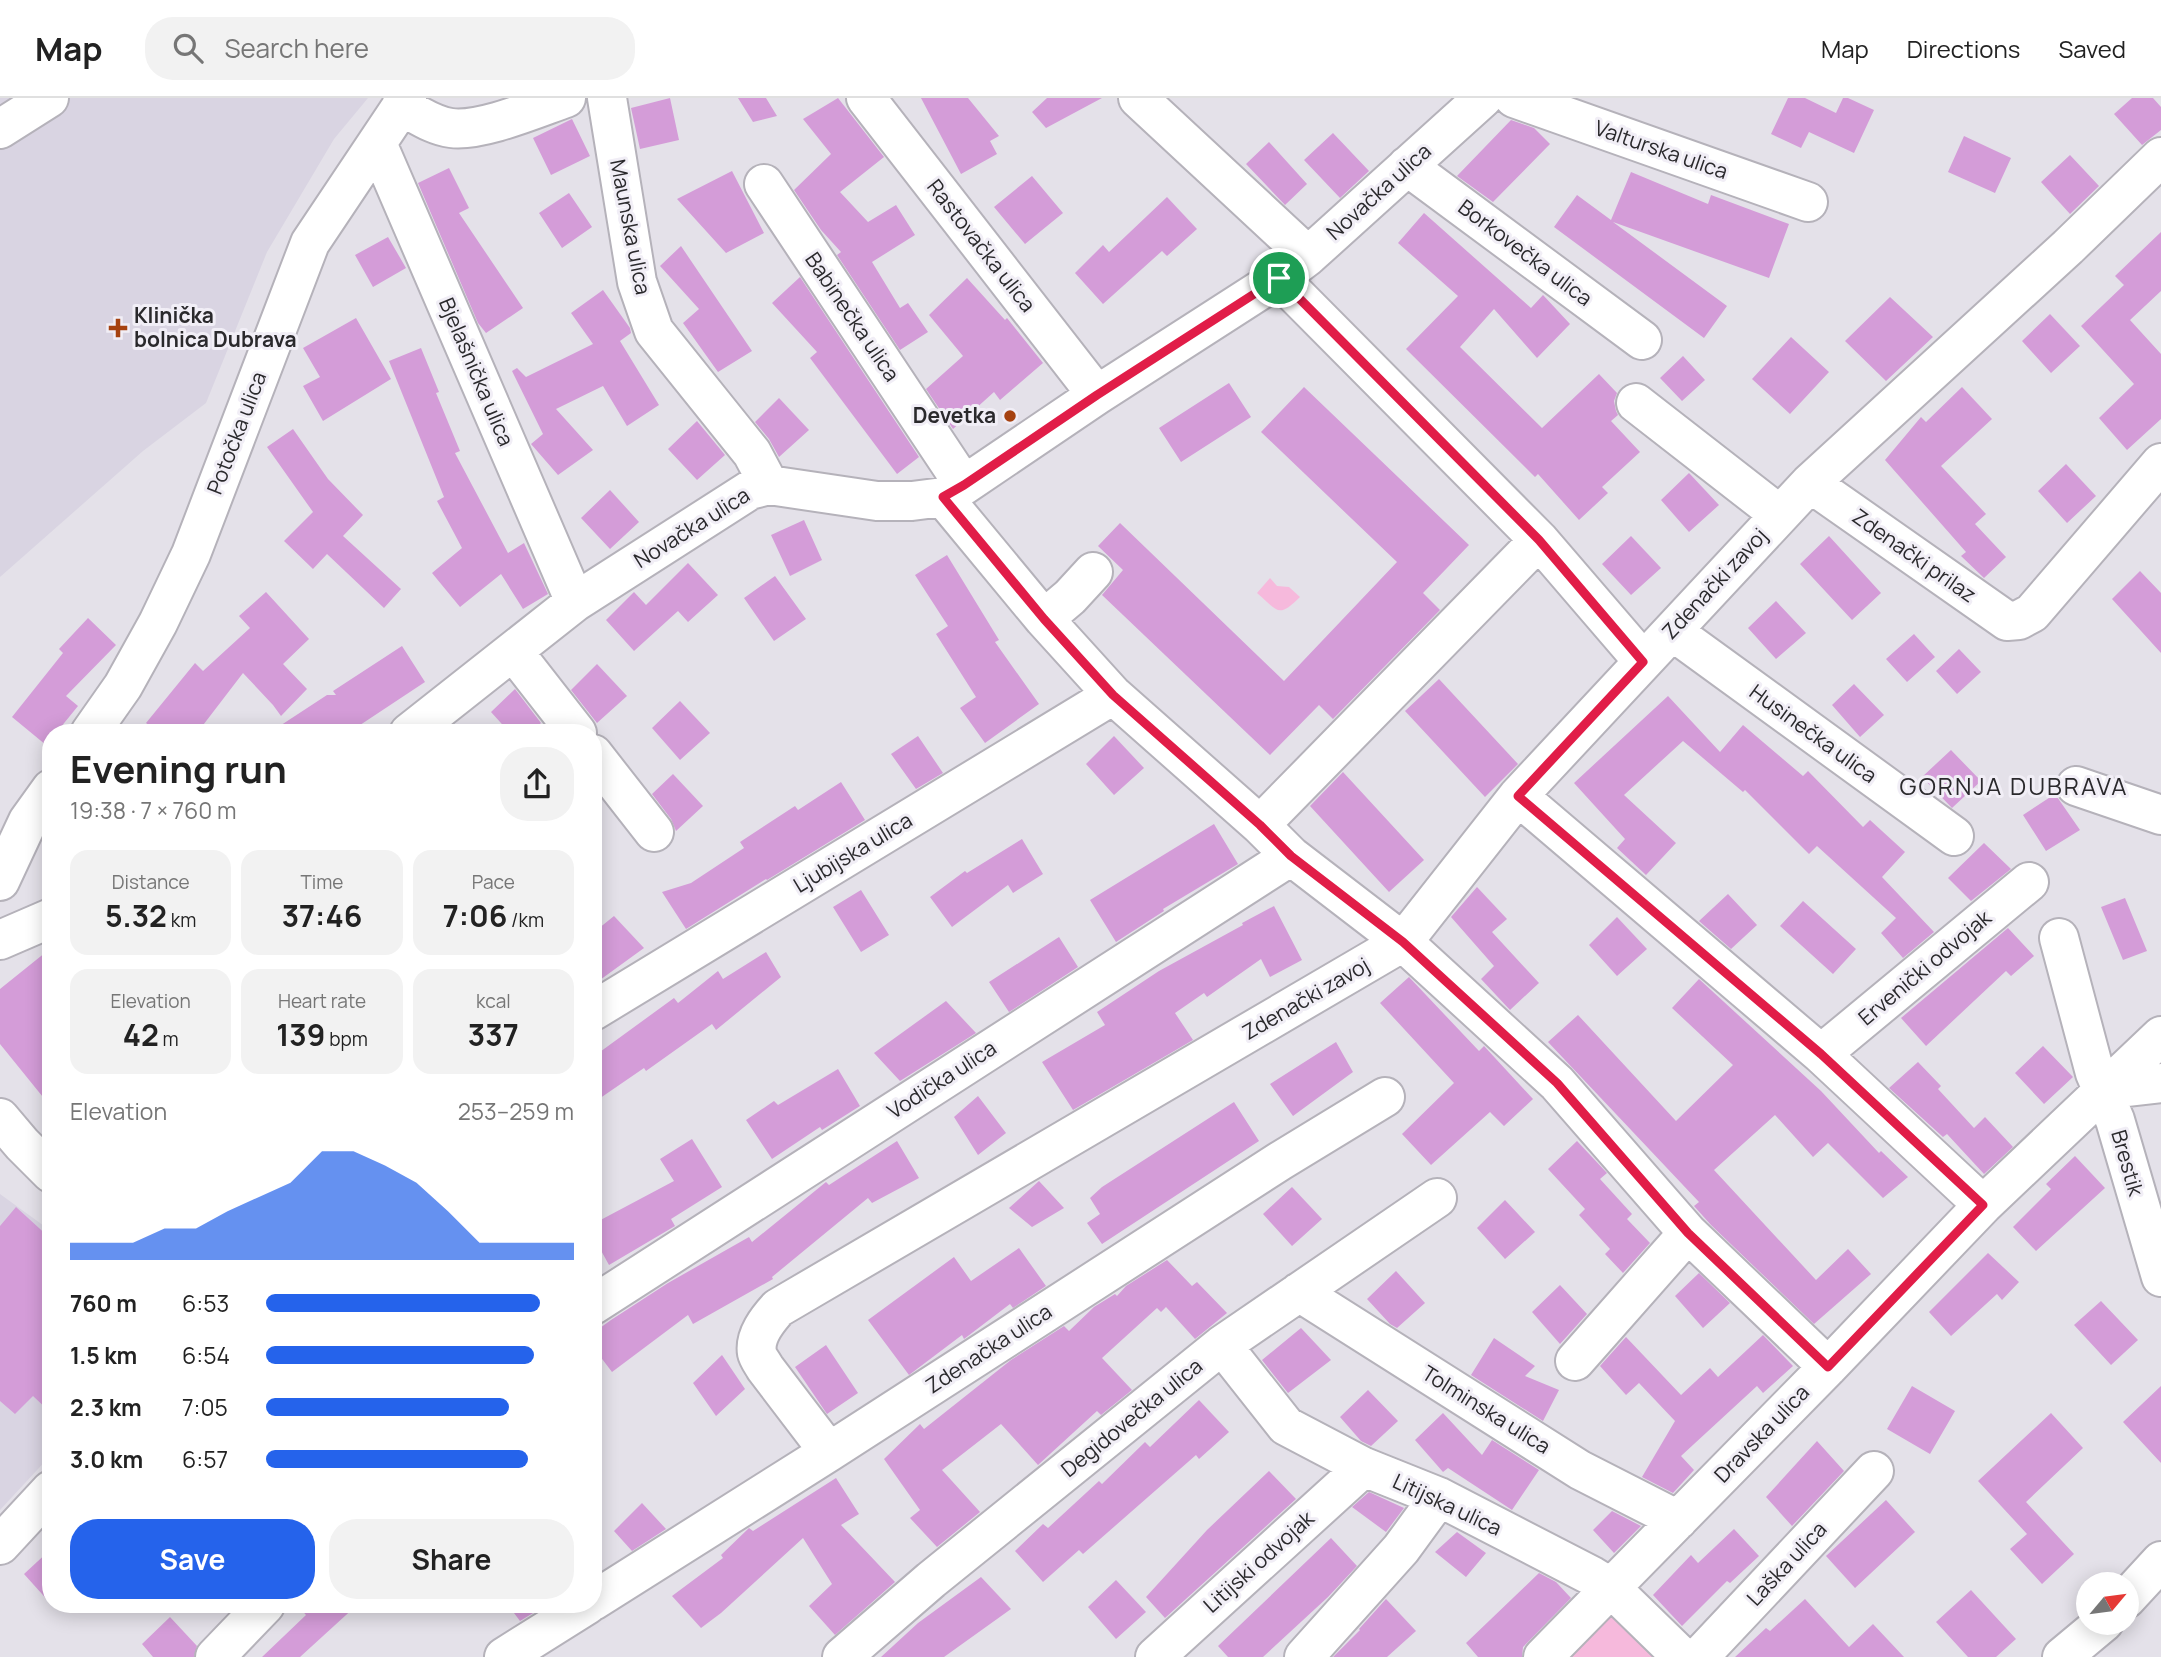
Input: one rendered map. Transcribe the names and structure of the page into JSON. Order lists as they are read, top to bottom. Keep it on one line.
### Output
{"streets":{"street":["Valturska ulica","Novačka ulica","Maunska ulica","Rastovačka ulica","Borkovečka ulica","Babinečka ulica","Bjelašnička ulica","Potočka ulica","Zdenački prilaz","Zdenački zavoj","Husinečka ulica","Ljubijska ulica","Ervenički odvojak","Vodička ulica","Brestik","Zdenačka ulica","Tolminska ulica","Degidovečka ulica","Dravska ulica","Litijska ulica","Litijski odvojak","Laška ulica"]},"crossings":[["Novačka ulica","Maunska ulica"],["Novačka ulica","Rastovačka ulica"],["Novačka ulica","Borkovečka ulica"],["Novačka ulica","Babinečka ulica"],["Novačka ulica","Bjelašnička ulica"],["Babinečka ulica","Zdenački zavoj"],["Babinečka ulica","Ljubijska ulica"],["Babinečka ulica","Vodička ulica"],["Babinečka ulica","Dravska ulica"],["Bjelašnička ulica","Potočka ulica"],["Zdenački prilaz","Zdenački zavoj"],["Zdenački zavoj","Husinečka ulica"],["Zdenački zavoj","Zdenačka ulica"],["Brestik","Dravska ulica"],["Tolminska ulica","Degidovečka ulica"],["Tolminska ulica","Dravska ulica"],["Degidovečka ulica","Litijska ulica"],["Dravska ulica","Litijska ulica"],["Litijska ulica","Litijski odvojak"]],"districts":["GORNJA DUBRAVA"],"places":{"health":["Klinička bolnica Dubrava"],"other":["Devetka"]},"north":"top right","page":{"header":"Map","search":"Search here","nav":["Map","Directions","Saved"],"heading":["Evening run","19:38 · 7 × 760 m"],"stats":[["Distance","5.32 km"],["Time","37:46"],["Pace","7:06 /km"],["Elevation","42 m"],["Heart rate","139 bpm"],["kcal","337"]],"chart":["Elevation","253–259 m"],"list":[{"name":"760 m","note":"6:53"},{"name":"1.5 km","note":"6:54"},{"name":"2.3 km","note":"7:05"},{"name":"3.0 km","note":"6:57"}],"buttons":["Save","Share"]}}
